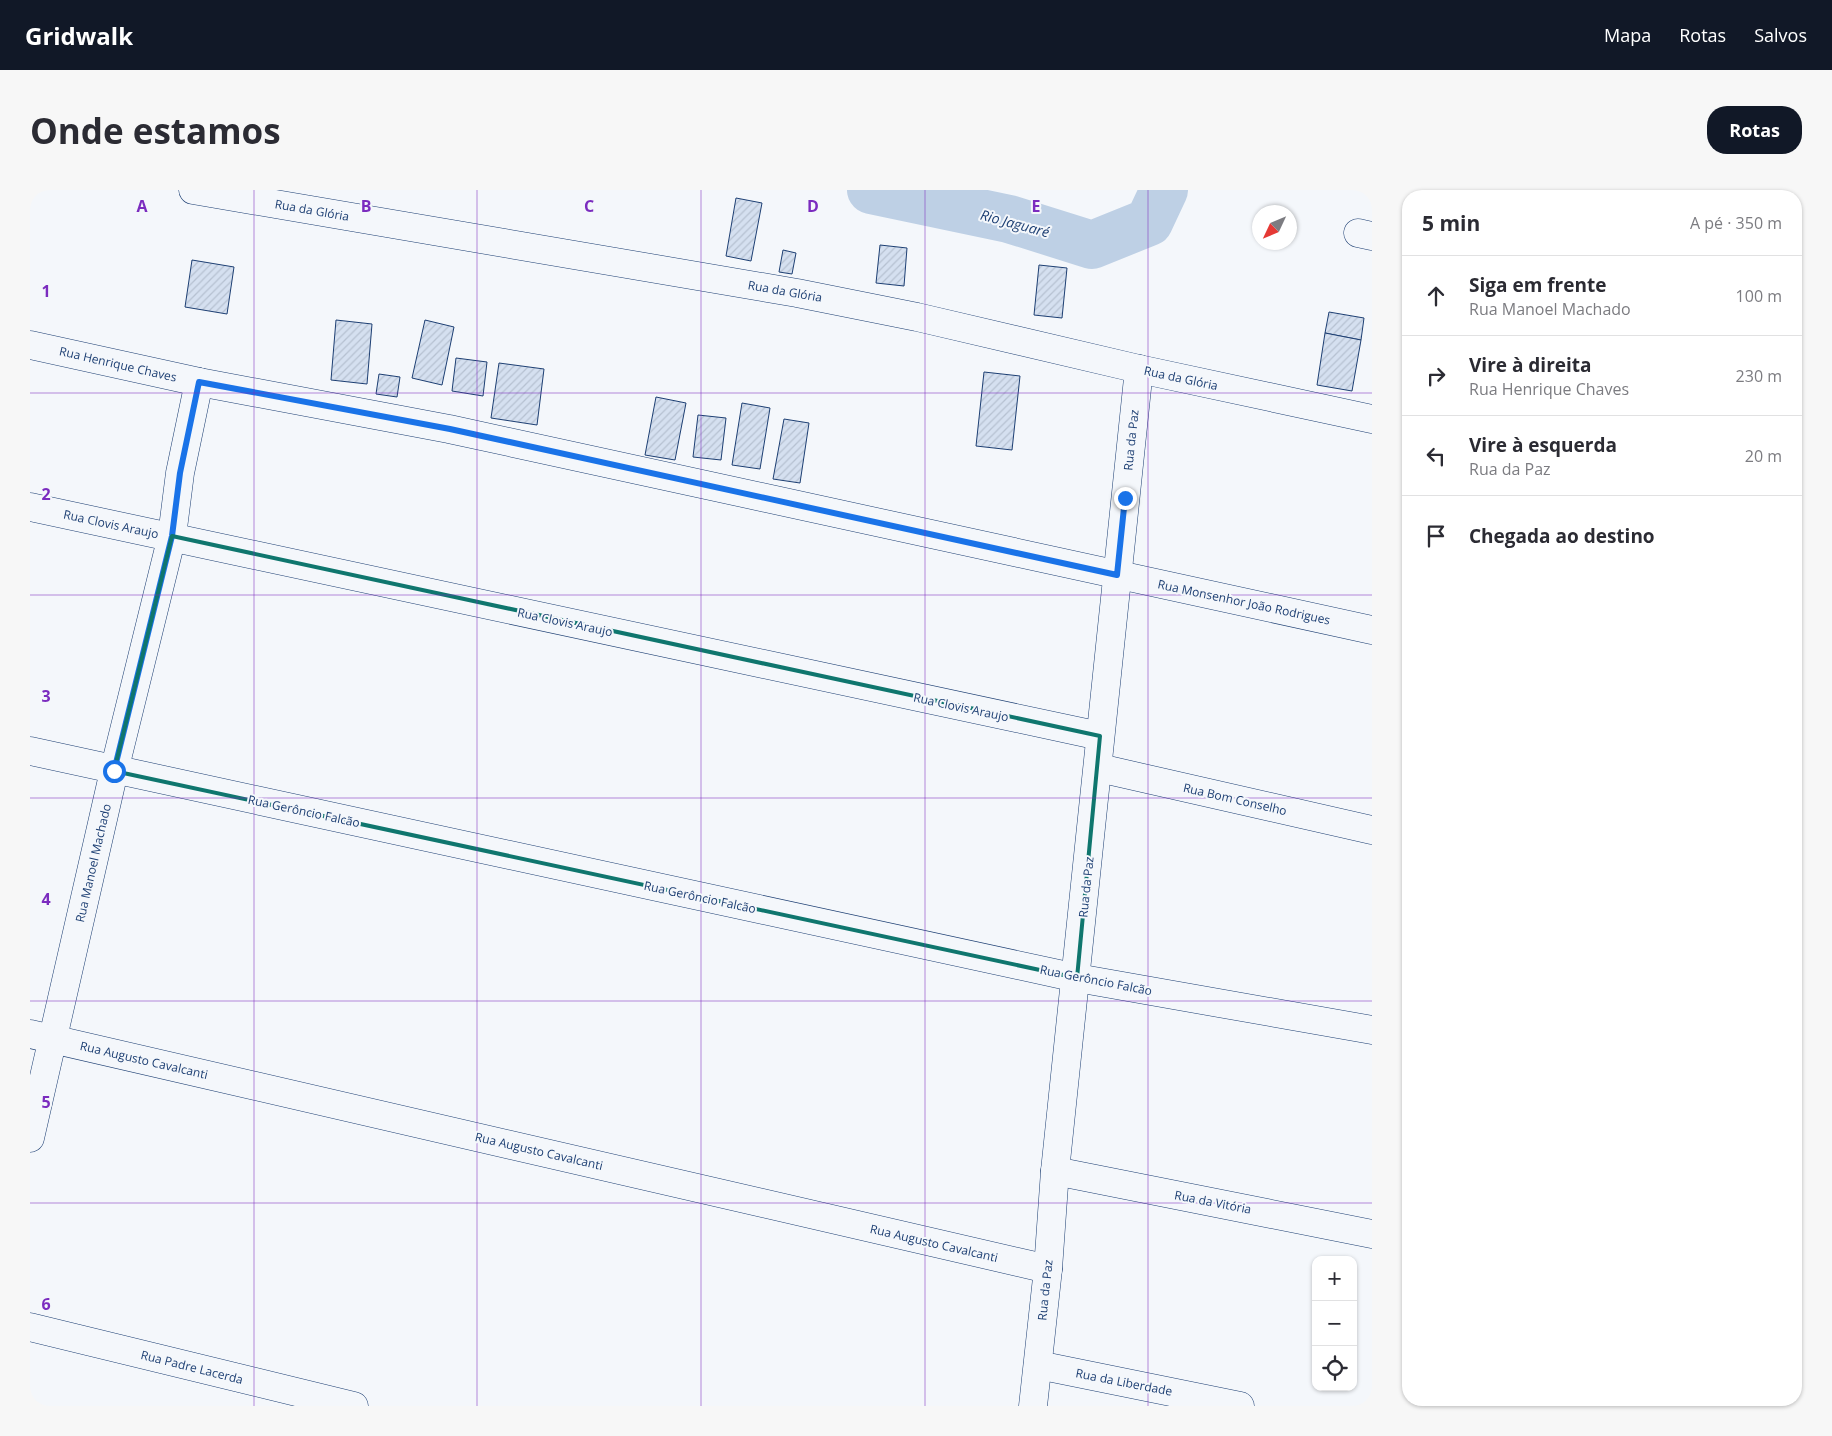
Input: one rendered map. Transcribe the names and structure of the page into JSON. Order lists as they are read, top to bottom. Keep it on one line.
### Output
{"streets":{"street":["Rua da Glória","Rua Henrique Chaves","Rua da Paz","Rua Clovis Araujo","Rua Monsenhor João Rodrigues","Rua Bom Conselho","Rua Gerôncio Falcão","Rua Manoel Machado","Rua Augusto Cavalcanti","Rua da Vitória","Rua Padre Lacerda","Rua da Liberdade"]},"crossings":[["Rua da Glória","Rua da Paz"],["Rua Henrique Chaves","Rua da Paz"],["Rua Henrique Chaves","Rua Monsenhor João Rodrigues"],["Rua Henrique Chaves","Rua Manoel Machado"],["Rua da Paz","Rua Clovis Araujo"],["Rua da Paz","Rua Monsenhor João Rodrigues"],["Rua da Paz","Rua Bom Conselho"],["Rua da Paz","Rua Gerôncio Falcão"],["Rua da Paz","Rua Augusto Cavalcanti"],["Rua da Paz","Rua da Vitória"],["Rua da Paz","Rua da Liberdade"],["Rua Clovis Araujo","Rua Manoel Machado"],["Rua Gerôncio Falcão","Rua Manoel Machado"],["Rua Manoel Machado","Rua Augusto Cavalcanti"]],"water":["Rio Jaguaré"],"north":"bottom left","page":{"header":"Gridwalk","nav":["Mapa","Rotas","Salvos"],"buttons":"Rotas","title":"Onde estamos","heading":["5 min","A pé · 350 m"],"list":[["Siga em frente","Rua Manoel Machado","100 m"],["Vire à direita","Rua Henrique Chaves","230 m"],["Vire à esquerda","Rua da Paz","20 m"],"Chegada ao destino"],"map_buttons":["+","−"]},"grid":{"columns":["A","B","C","D","E"],"rows":["1","2","3","4","5","6"]}}
